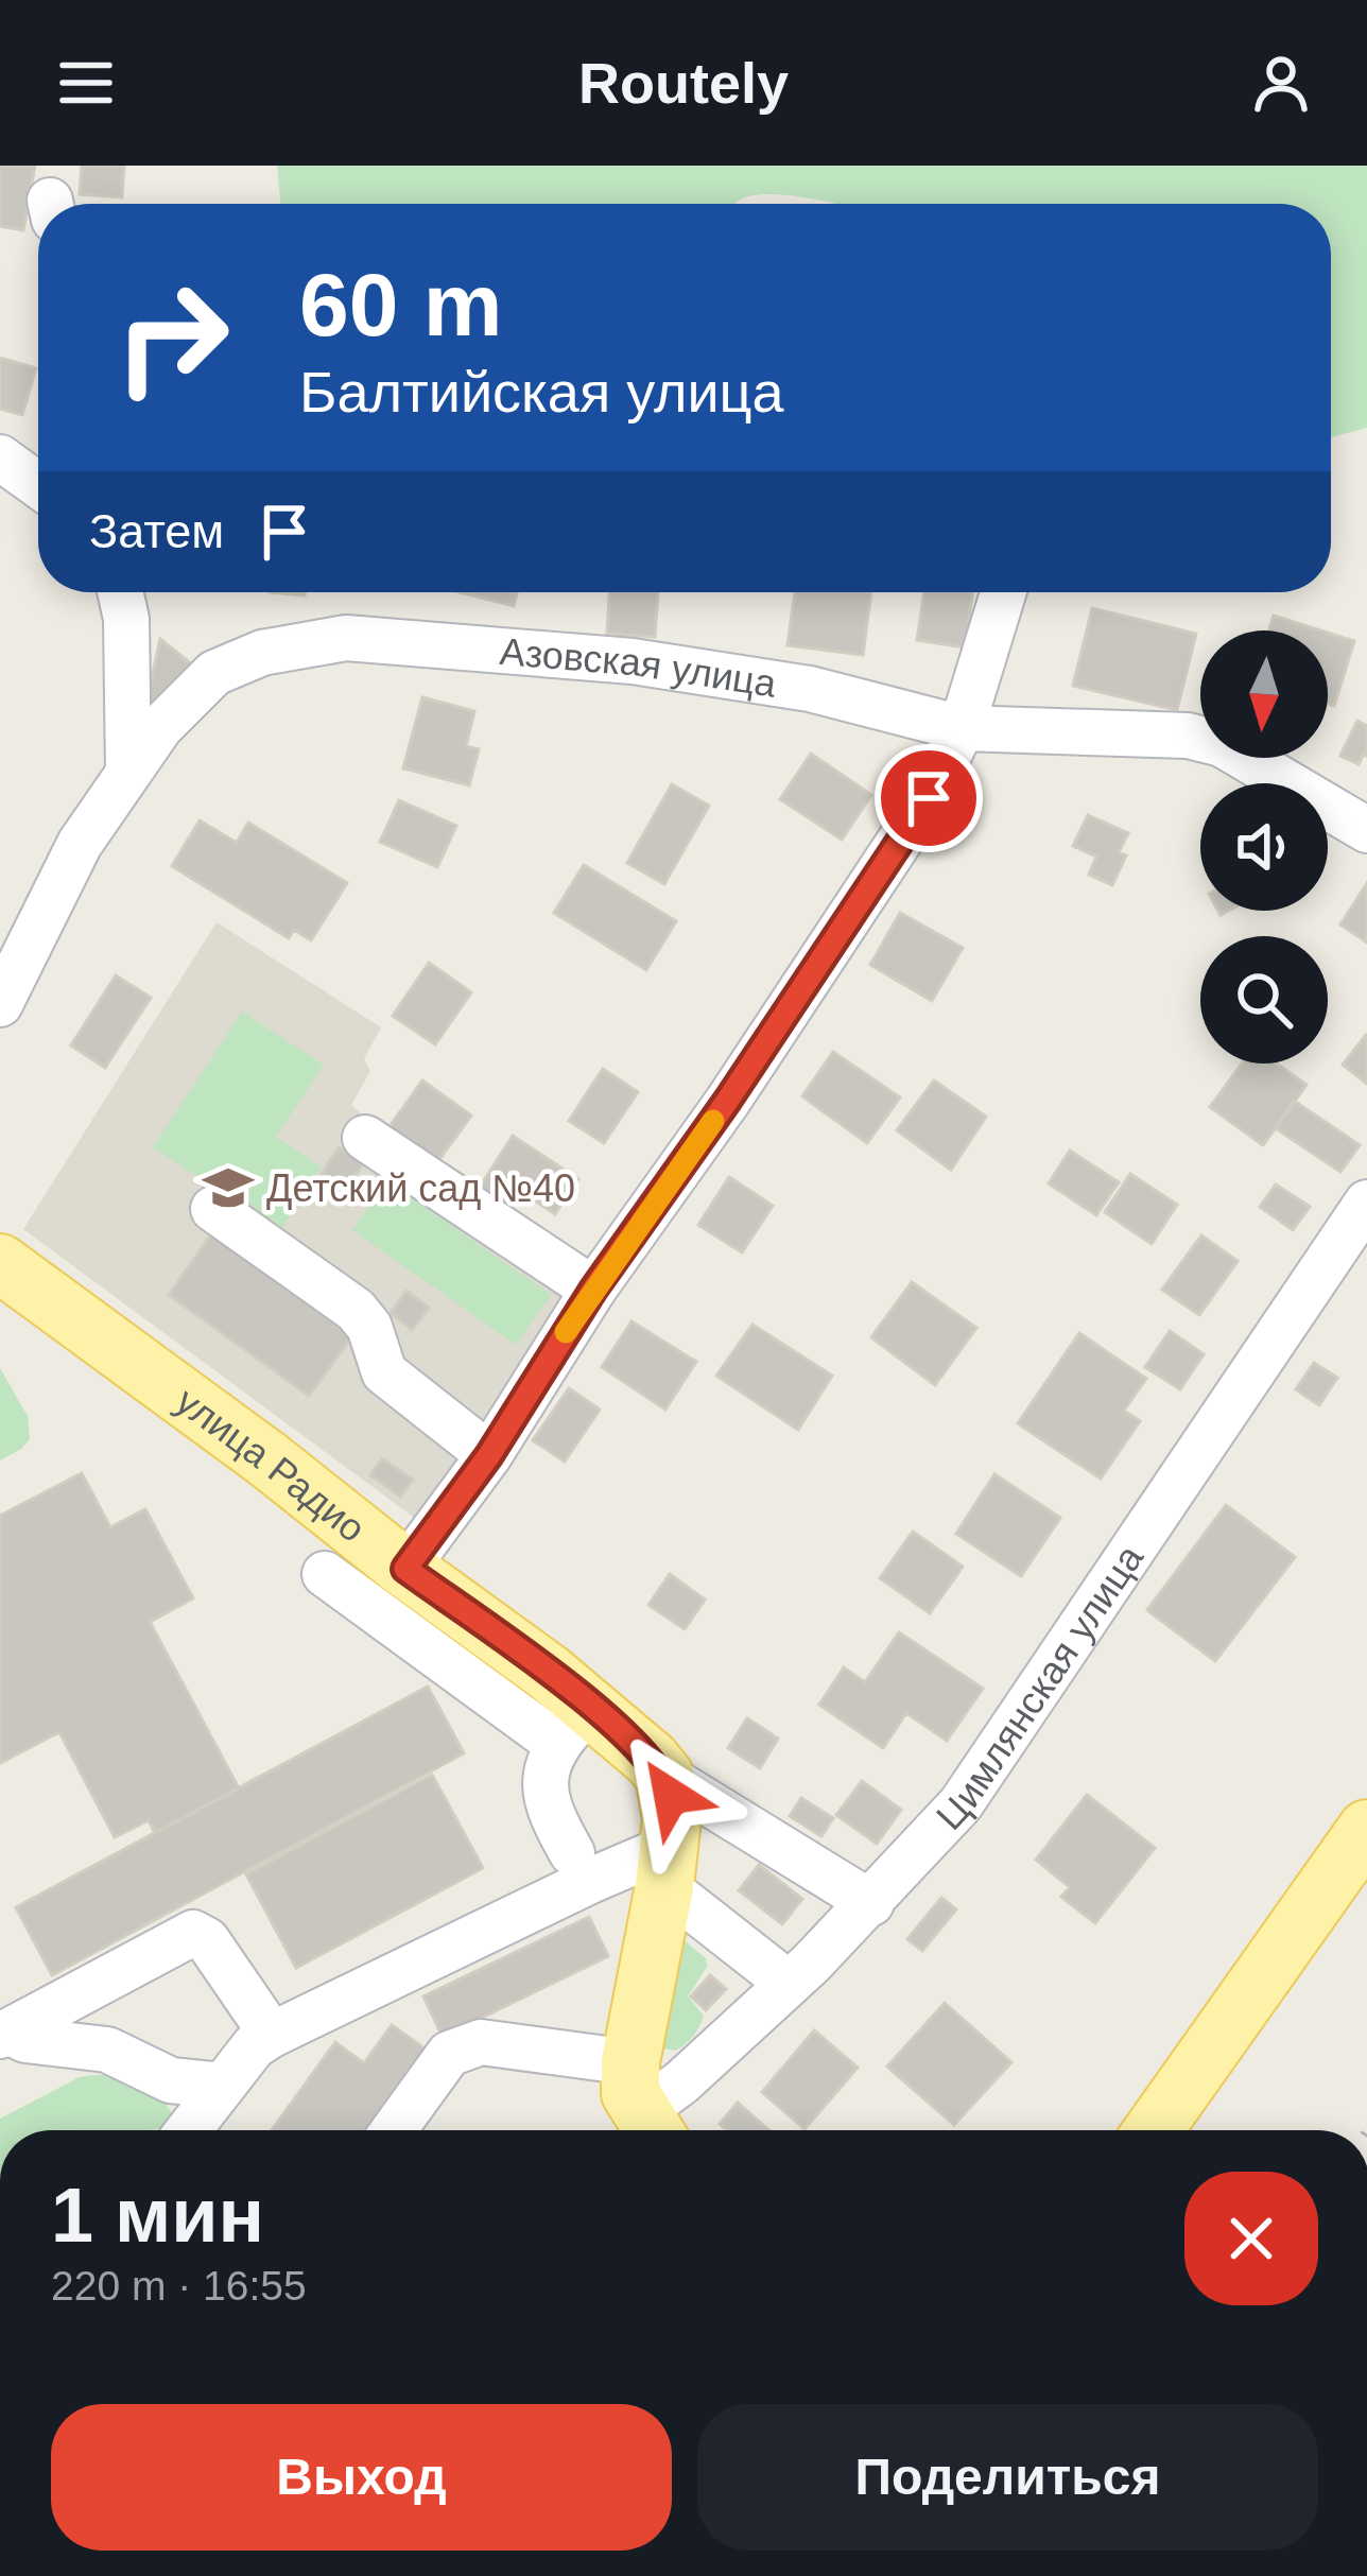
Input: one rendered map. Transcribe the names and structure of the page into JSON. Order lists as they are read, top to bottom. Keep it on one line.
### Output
{"streets":{"main road":["улица Радио"],"street":["Азовская улица","Цимлянская улица"]},"places":{"school or university":["Детский сад №40"]},"north":"bottom","page":{"header":"Routely","turn":["60 m","Балтийская улица"],"then":"Затем","heading":["1 мин","220 m · 16:55"],"buttons":["Выход","Поделиться"]}}
